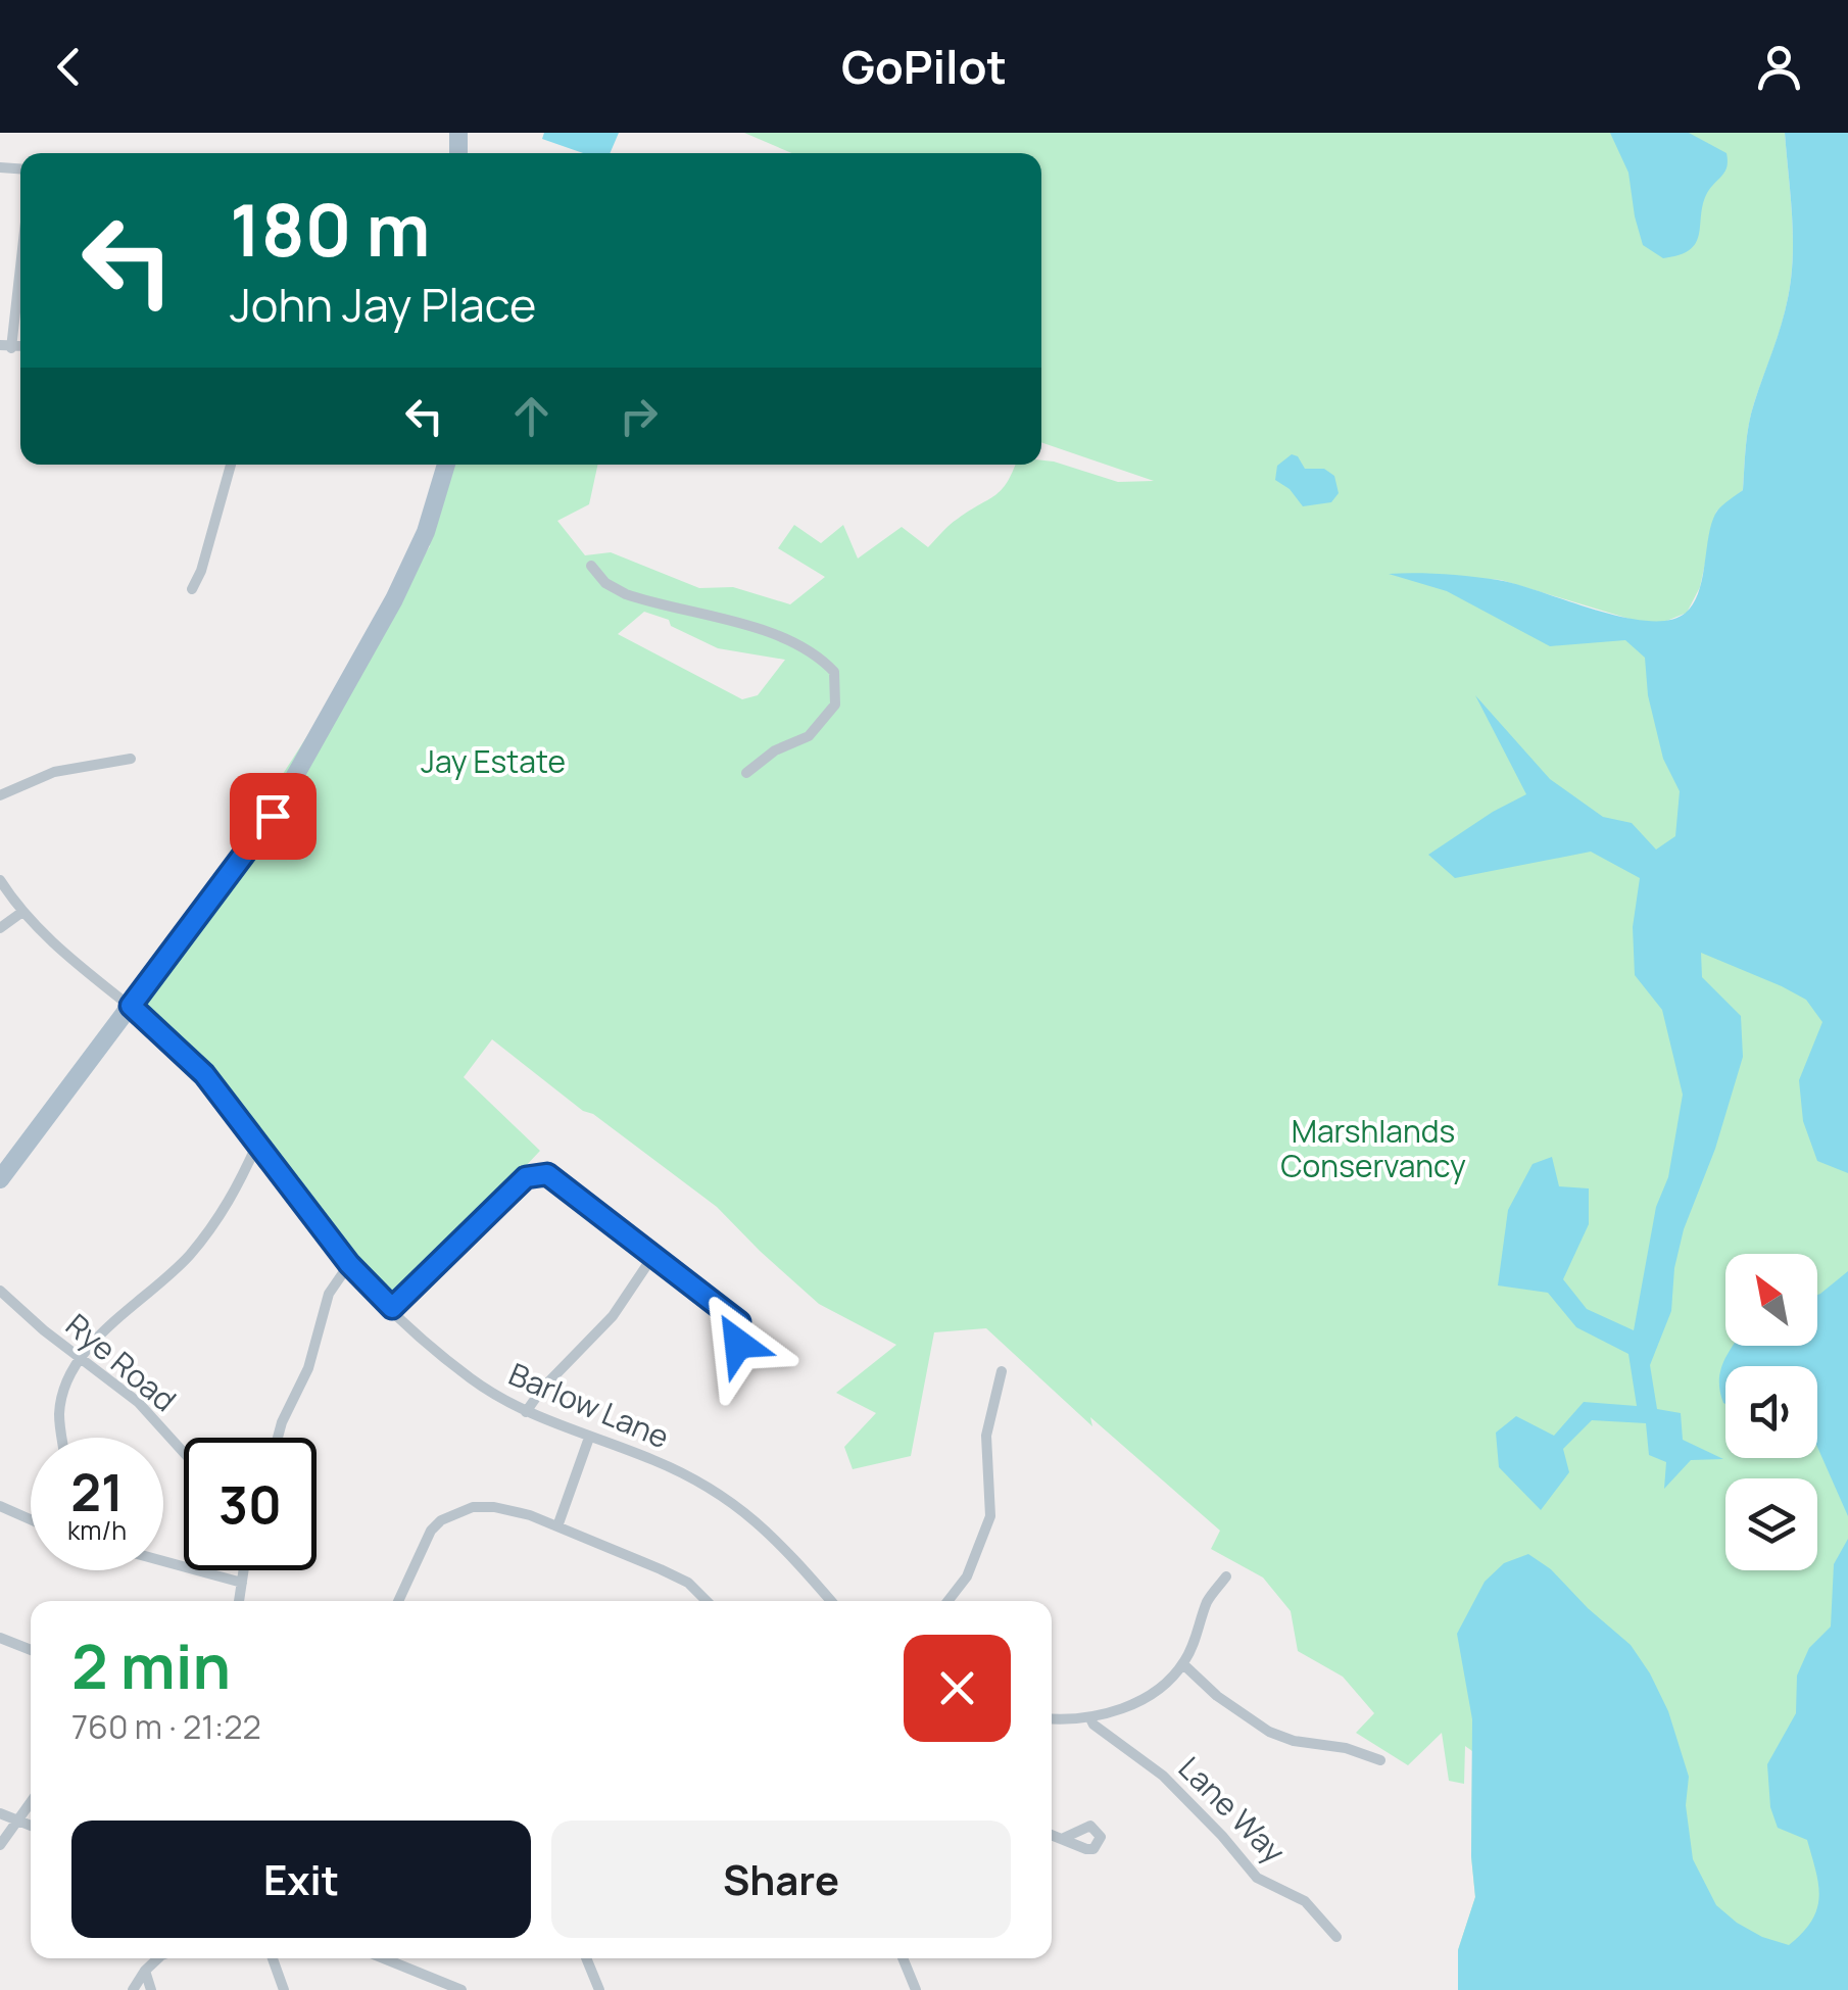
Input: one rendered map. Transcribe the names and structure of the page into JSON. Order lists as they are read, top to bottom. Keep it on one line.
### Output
{"streets":{"street":["Rye Road","Barlow Lane","Lane Way"]},"parks":["Jay Estate","Marshlands Conservancy"],"north":"top left","page":{"header":"GoPilot","turn":["180 m","John Jay Place"],"speed":"21 km/h","limit":"30","heading":["2 min","760 m · 21:22"],"buttons":["Exit","Share"]}}
